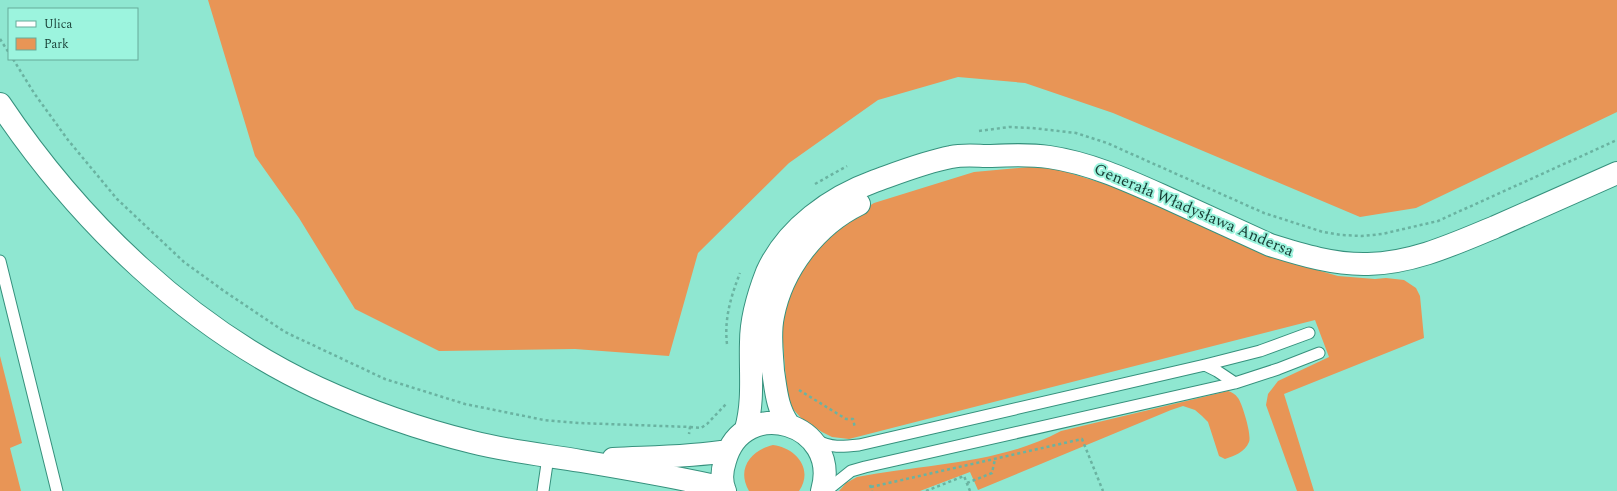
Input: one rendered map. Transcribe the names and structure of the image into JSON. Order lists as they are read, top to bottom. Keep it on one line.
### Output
{"streets":{"street":["Generała Władysława Andersa"]},"legend":["Ulica","Park"]}
